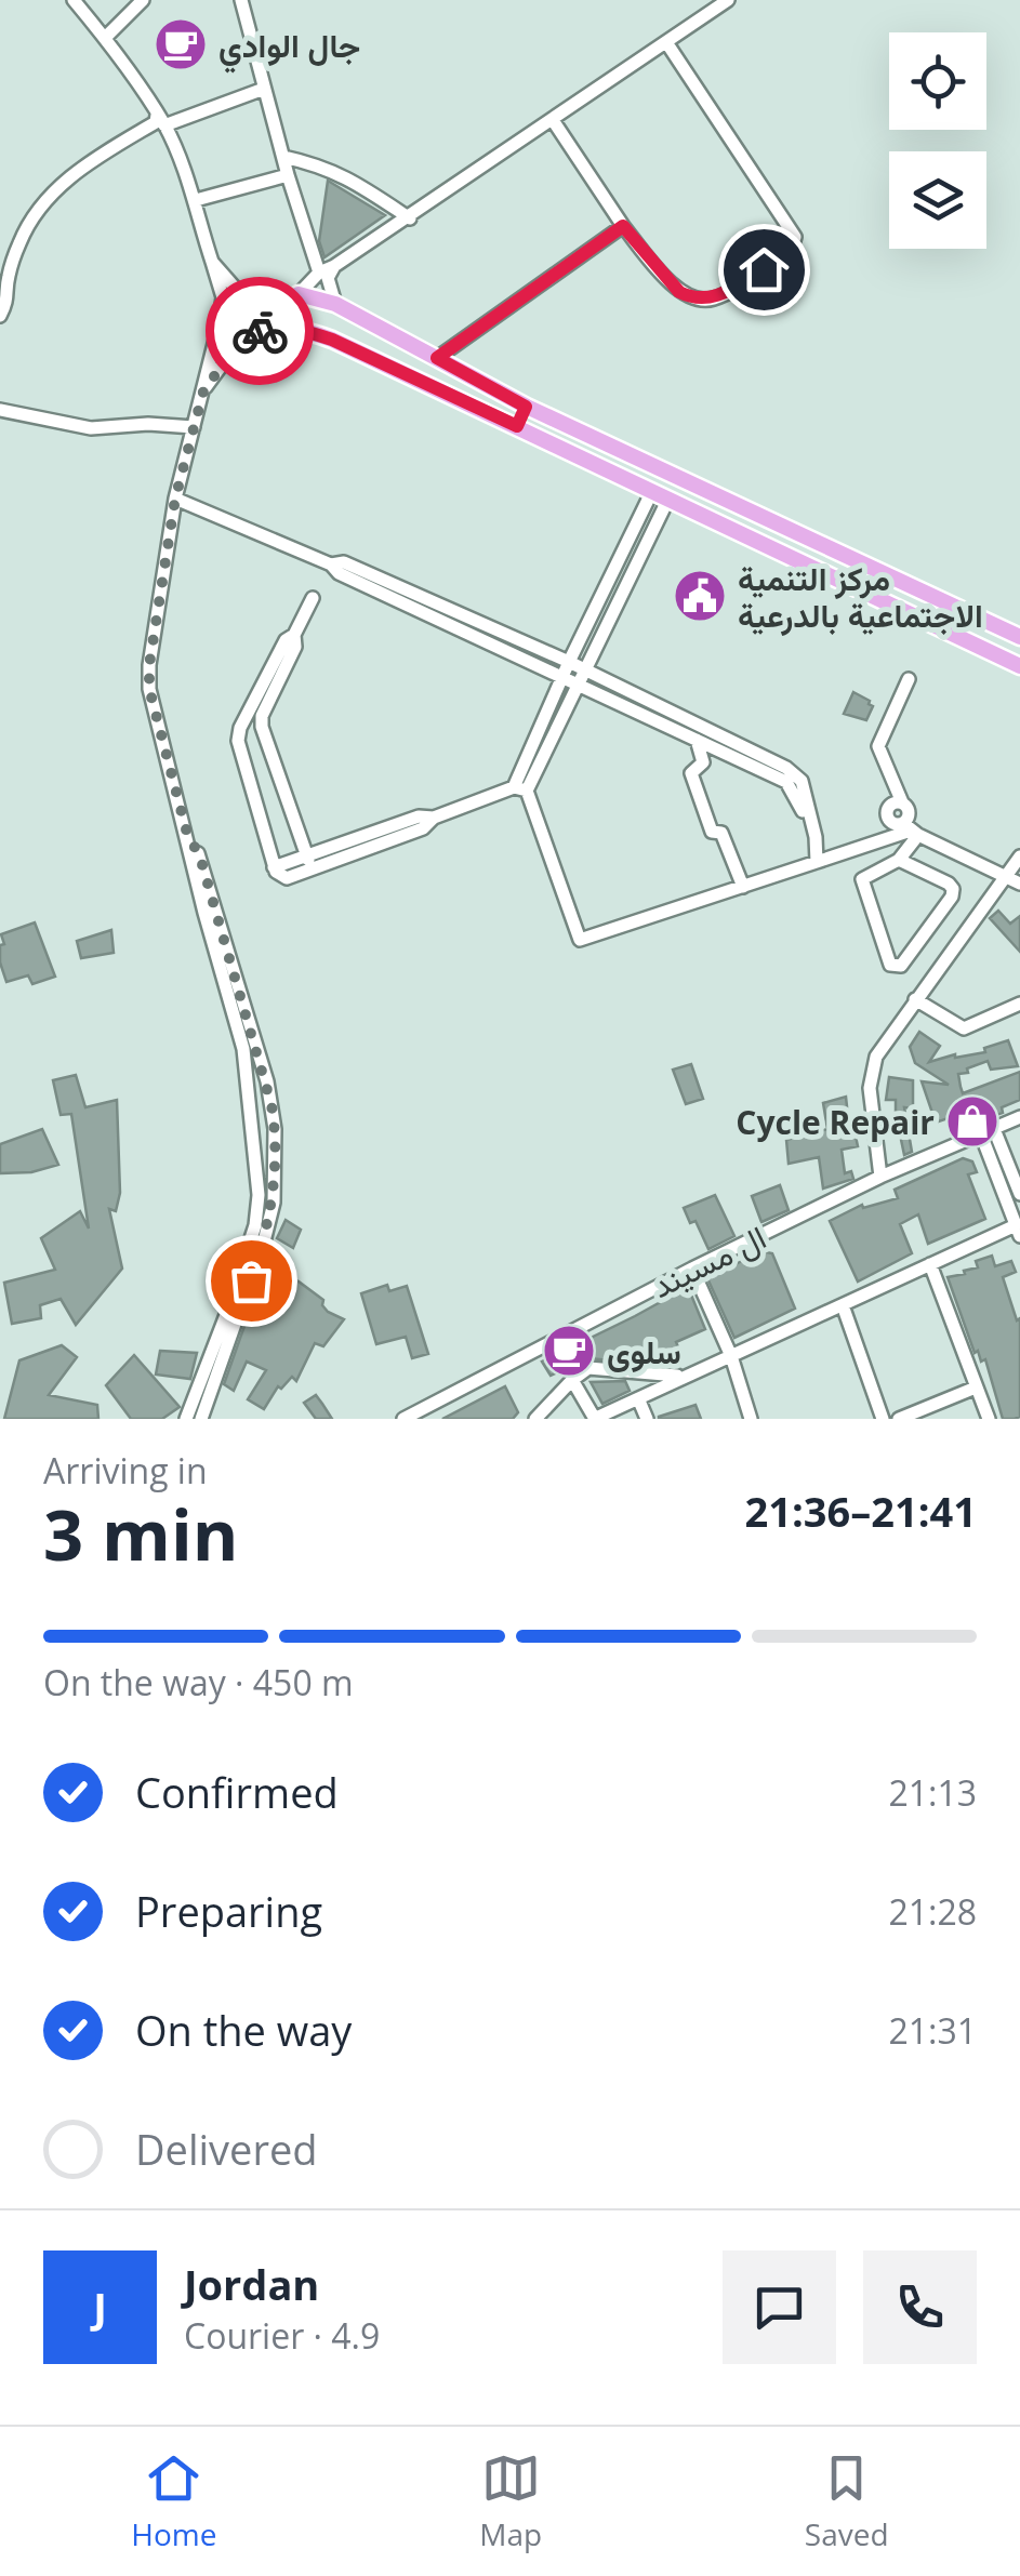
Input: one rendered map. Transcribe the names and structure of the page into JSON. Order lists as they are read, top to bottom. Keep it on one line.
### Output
{"streets":{"street":["ال مسيند"]},"places":{"cafe":["جال الوادي","سلوى"],"public building":["مركز التنمية الاجتماعية بالدرعية"],"shop":["Cycle Repair"]},"page":{"heading":["3 min","Arriving in","21:36–21:41"],"panel":["Jordan","Courier · 4.9"],"bar":"On the way · 450 m","list":[["Confirmed","21:13"],["Preparing","21:28"],["On the way","21:31"],"Delivered"],"round":"J","tabs":["Home","Map","Saved"]}}
